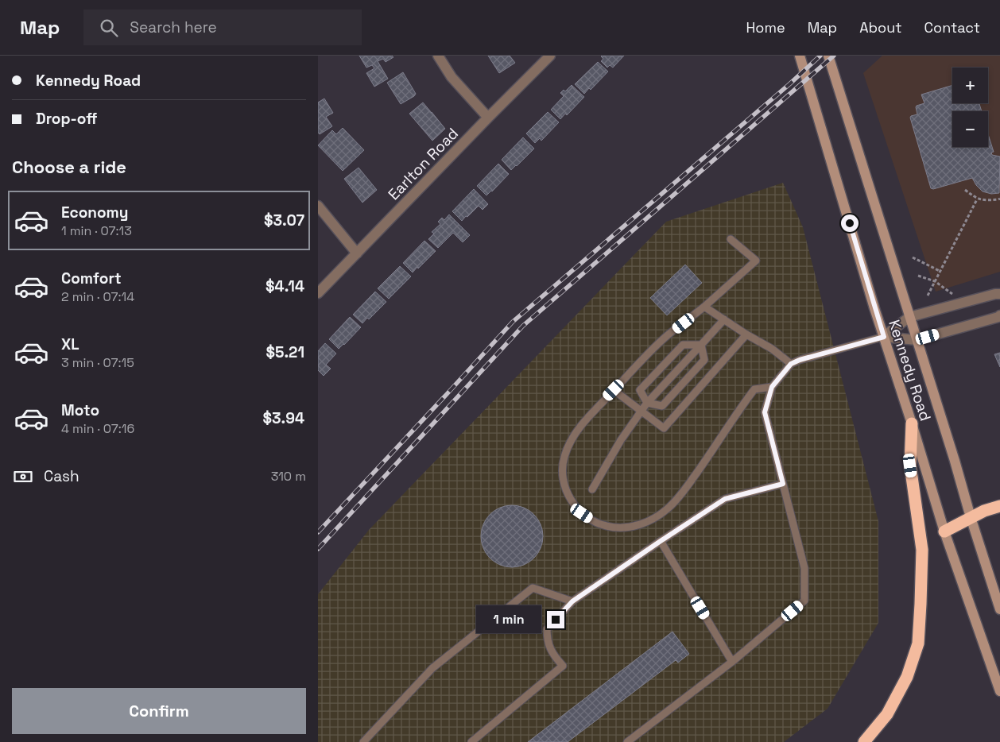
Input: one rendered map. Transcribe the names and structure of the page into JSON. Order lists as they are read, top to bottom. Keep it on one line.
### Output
{"streets":{"main road":["Kennedy Road"],"street":["Earlton Road"]},"page":{"header":"Map","search":"Search here","nav":["Home","Map","About","Contact"],"banner":["Kennedy Road","Drop-off"],"map_buttons":["+","−"],"heading":"Choose a ride","list":[{"name":"Economy","note":"1 min · 07:13","value":"$3.07"},{"name":"Comfort","note":"2 min · 07:14","value":"$4.14"},{"name":"XL","note":"3 min · 07:15","value":"$5.21"},{"name":"Moto","note":"4 min · 07:16","value":"$3.94"}],"pay":["Cash","310 m"],"bubble":"1 min","buttons":"Confirm"}}
